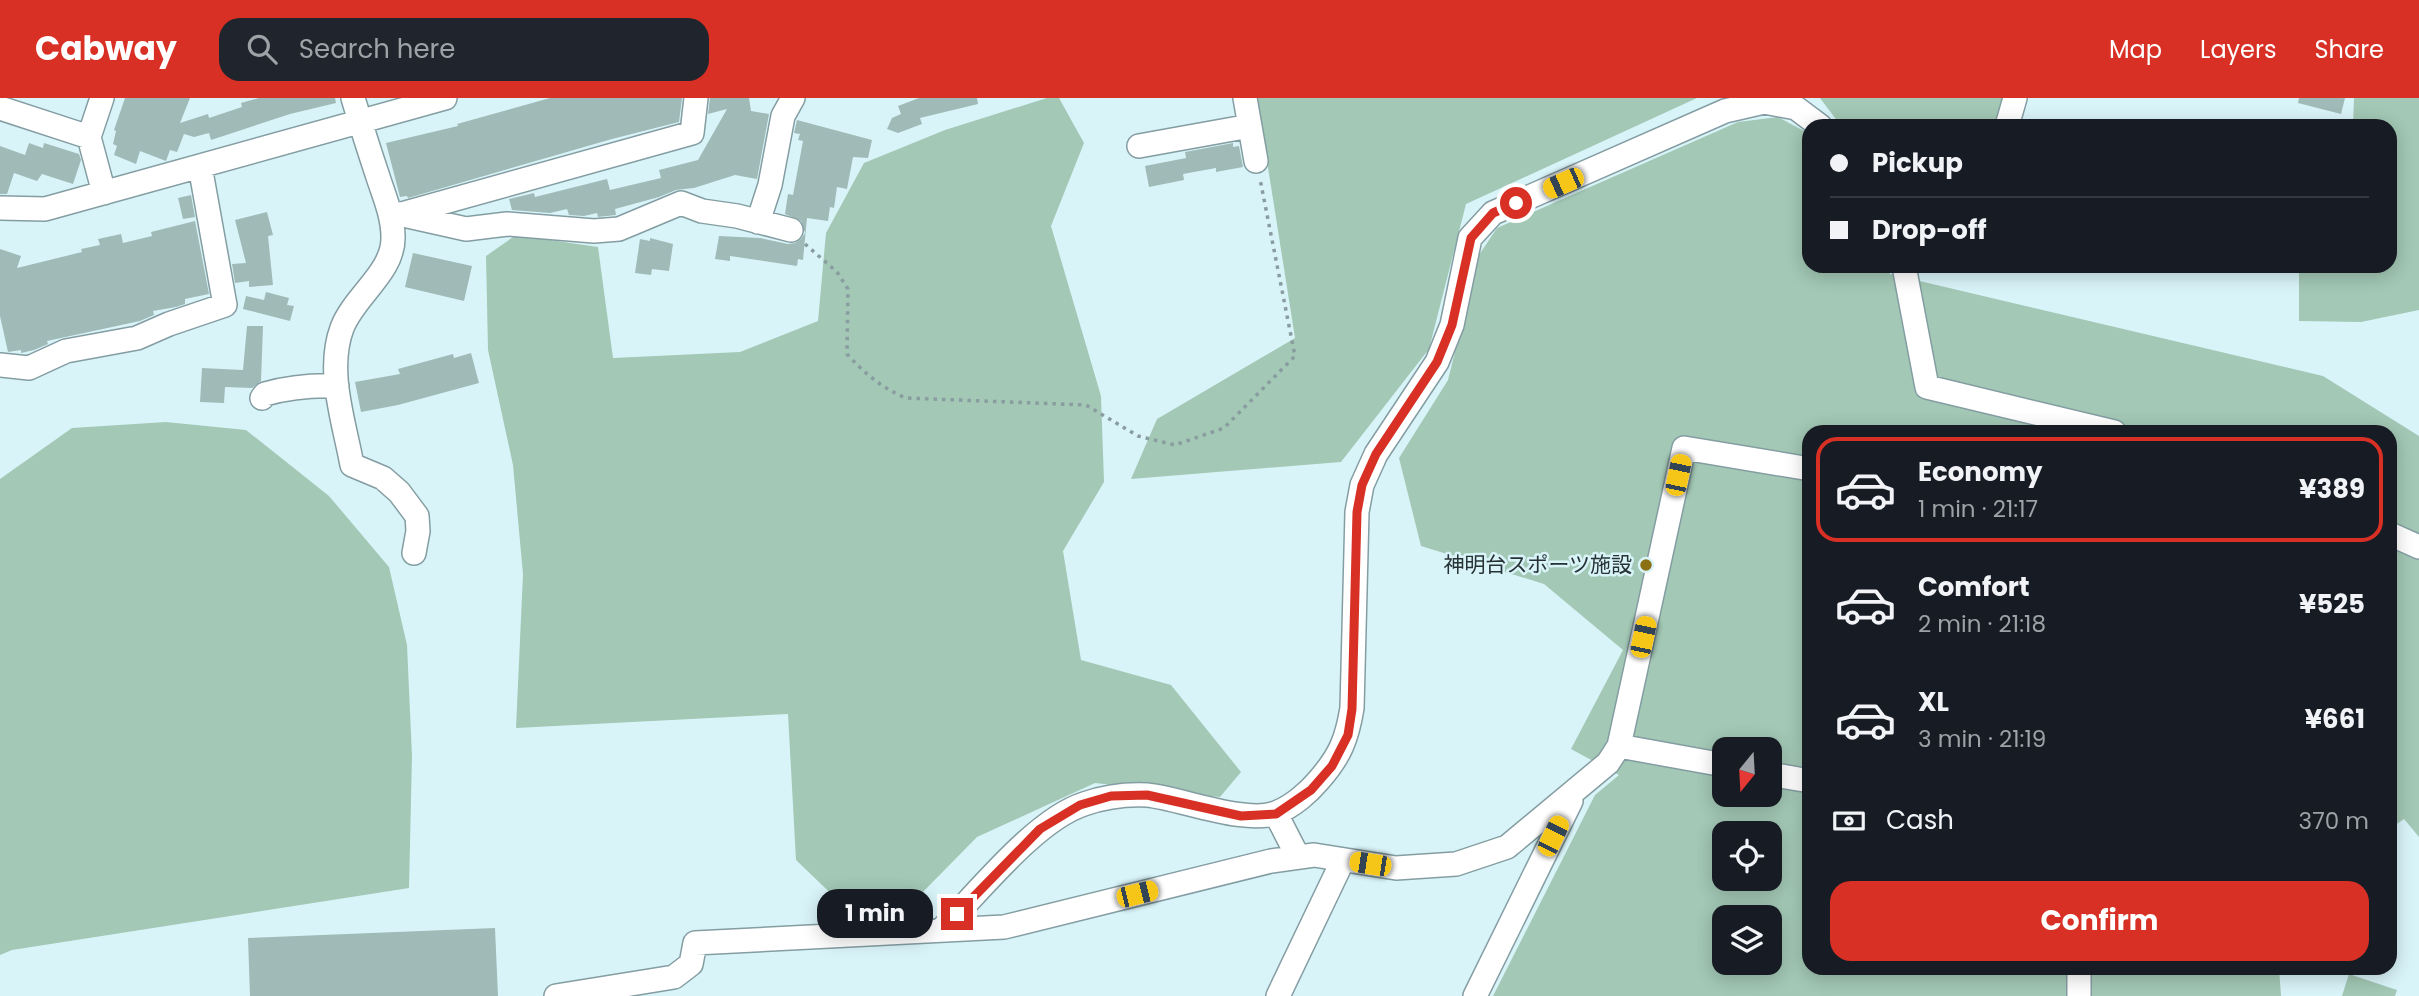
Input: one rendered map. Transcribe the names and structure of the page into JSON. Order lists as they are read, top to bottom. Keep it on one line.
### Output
{"places":["神明台スポーツ施設"],"north":"bottom","page":{"header":"Cabway","search":"Search here","nav":["Map","Layers","Share"],"banner":["Pickup","Drop-off"],"list":[{"name":"Economy","note":"1 min · 21:17","value":"¥389"},{"name":"Comfort","note":"2 min · 21:18","value":"¥525"},{"name":"XL","note":"3 min · 21:19","value":"¥661"}],"pay":["Cash","370 m"],"buttons":"Confirm","bubble":"1 min"}}
